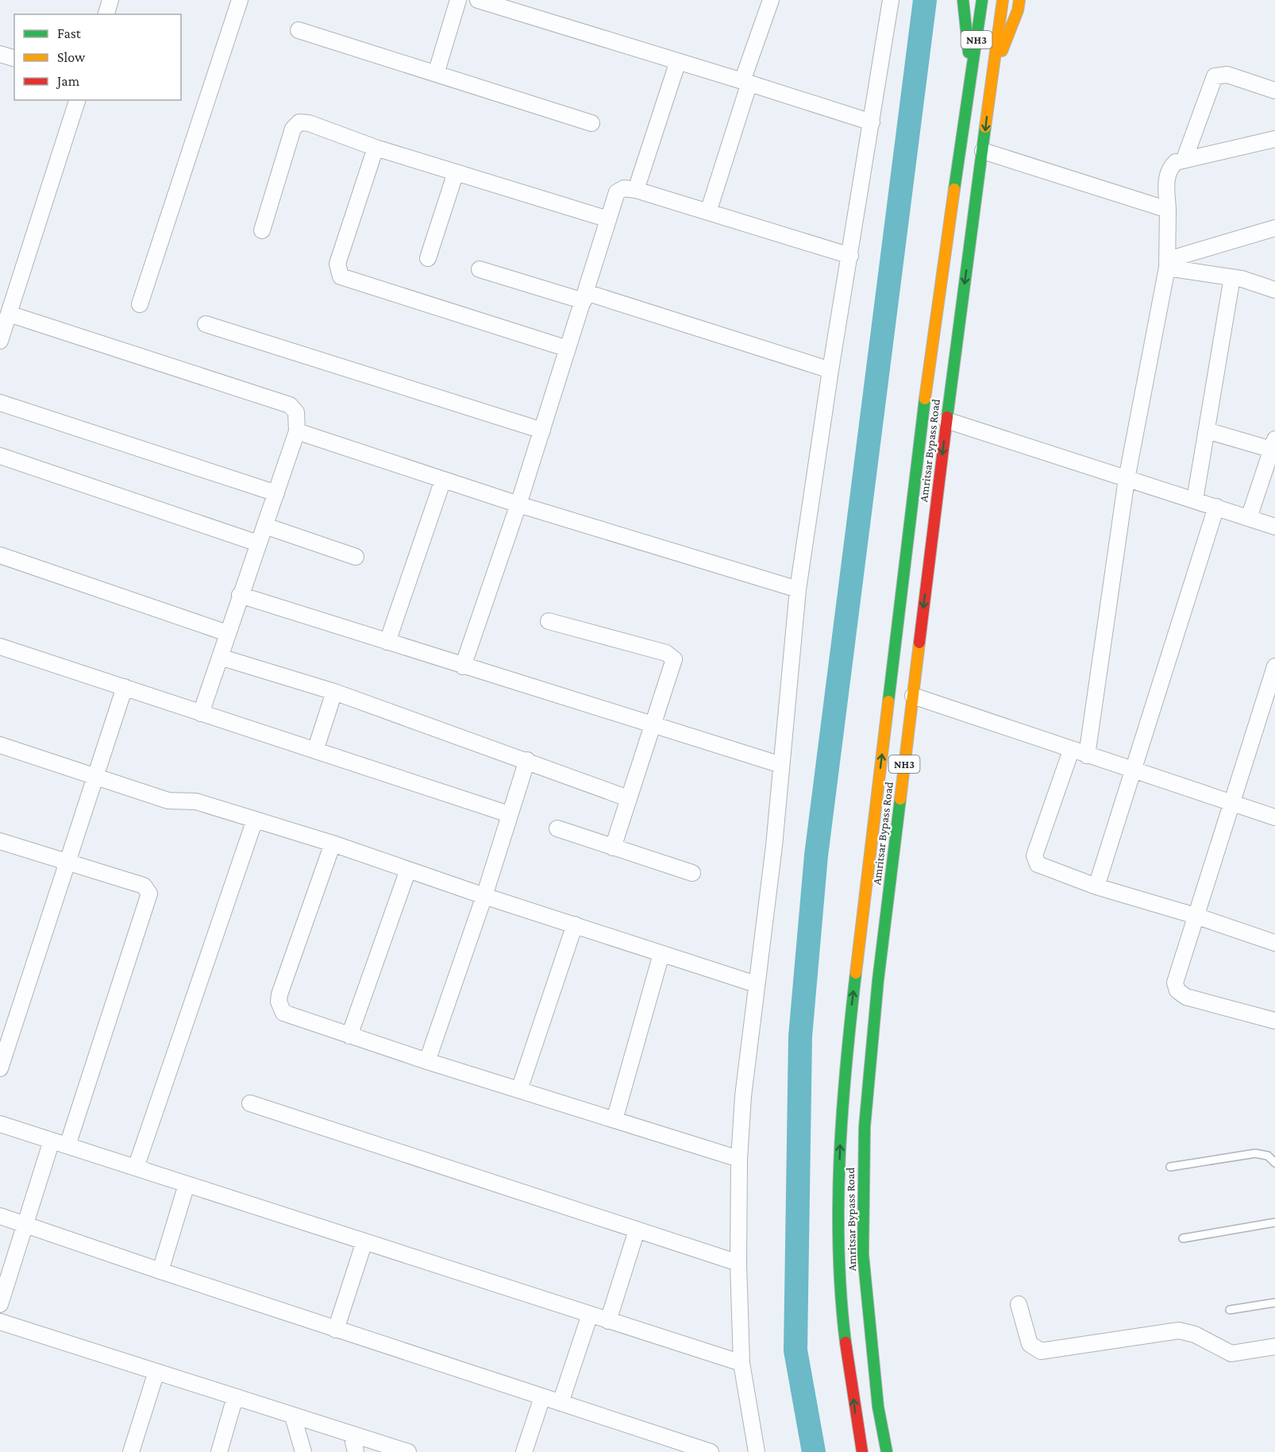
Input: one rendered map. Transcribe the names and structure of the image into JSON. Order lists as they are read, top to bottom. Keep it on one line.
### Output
{"streets":{"main road":["NH3","Amritsar Bypass Road"]},"crossings":[["NH3","Amritsar Bypass Road"]],"legend":["Fast","Slow","Jam"]}
